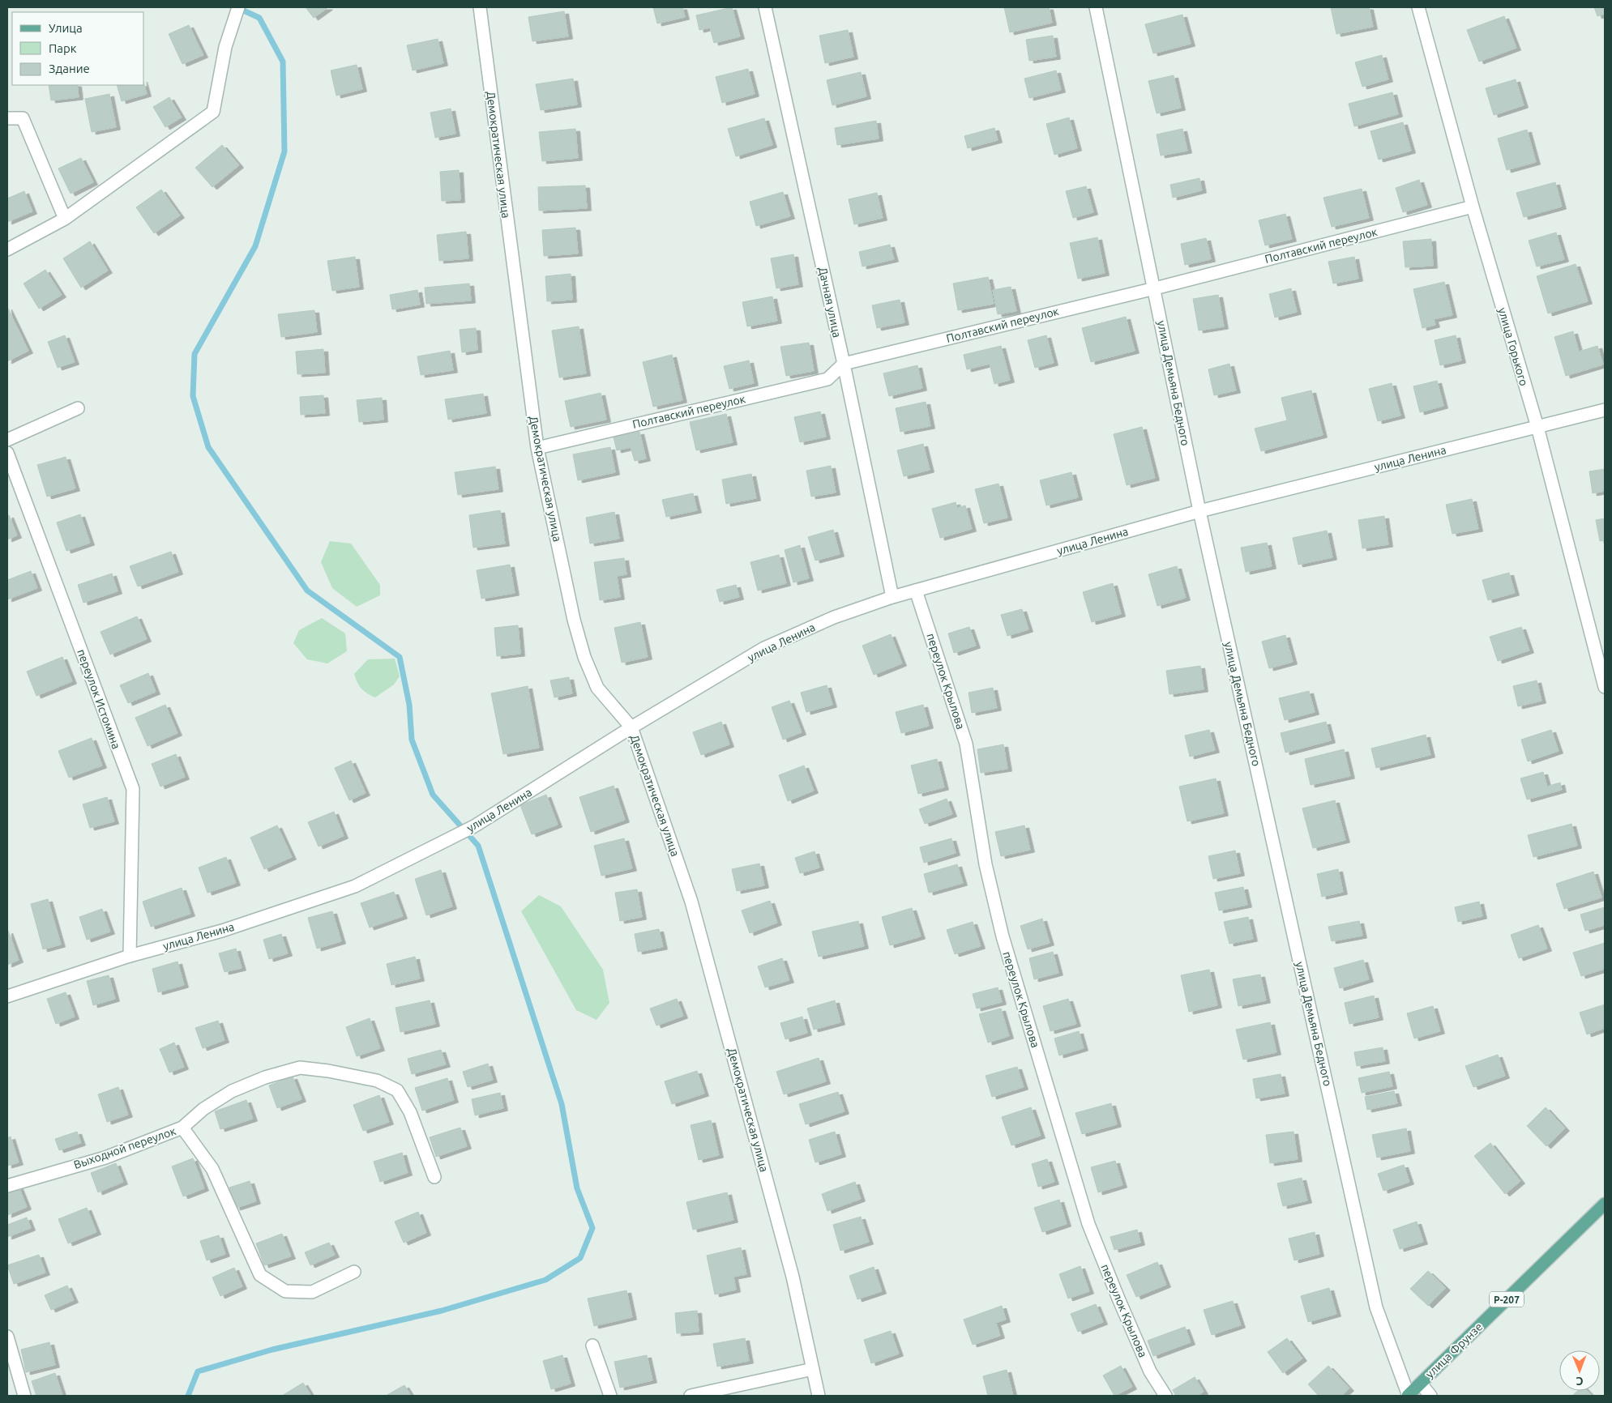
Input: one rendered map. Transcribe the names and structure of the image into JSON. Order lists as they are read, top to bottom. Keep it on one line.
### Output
{"streets":{"main road":["Р-207","улица Фрунзе"],"street":["Демократическая улица","Полтавский переулок","Дачная улица","улица Горького","улица Демьяна Бедного","улица Ленина","переулок Крылова","переулок Истомина","Выходной переулок"]},"crossings":[["Демократическая улица","Полтавский переулок"],["Демократическая улица","улица Ленина"],["Полтавский переулок","Дачная улица"],["Полтавский переулок","улица Горького"],["Полтавский переулок","улица Демьяна Бедного"],["Дачная улица","улица Ленина"],["улица Горького","улица Ленина"],["улица Демьяна Бедного","улица Ленина"],["улица Демьяна Бедного","улица Фрунзе"],["улица Ленина","переулок Крылова"],["улица Ленина","переулок Истомина"]],"legend":["Улица","Парк","Здание"],"north":"bottom"}
